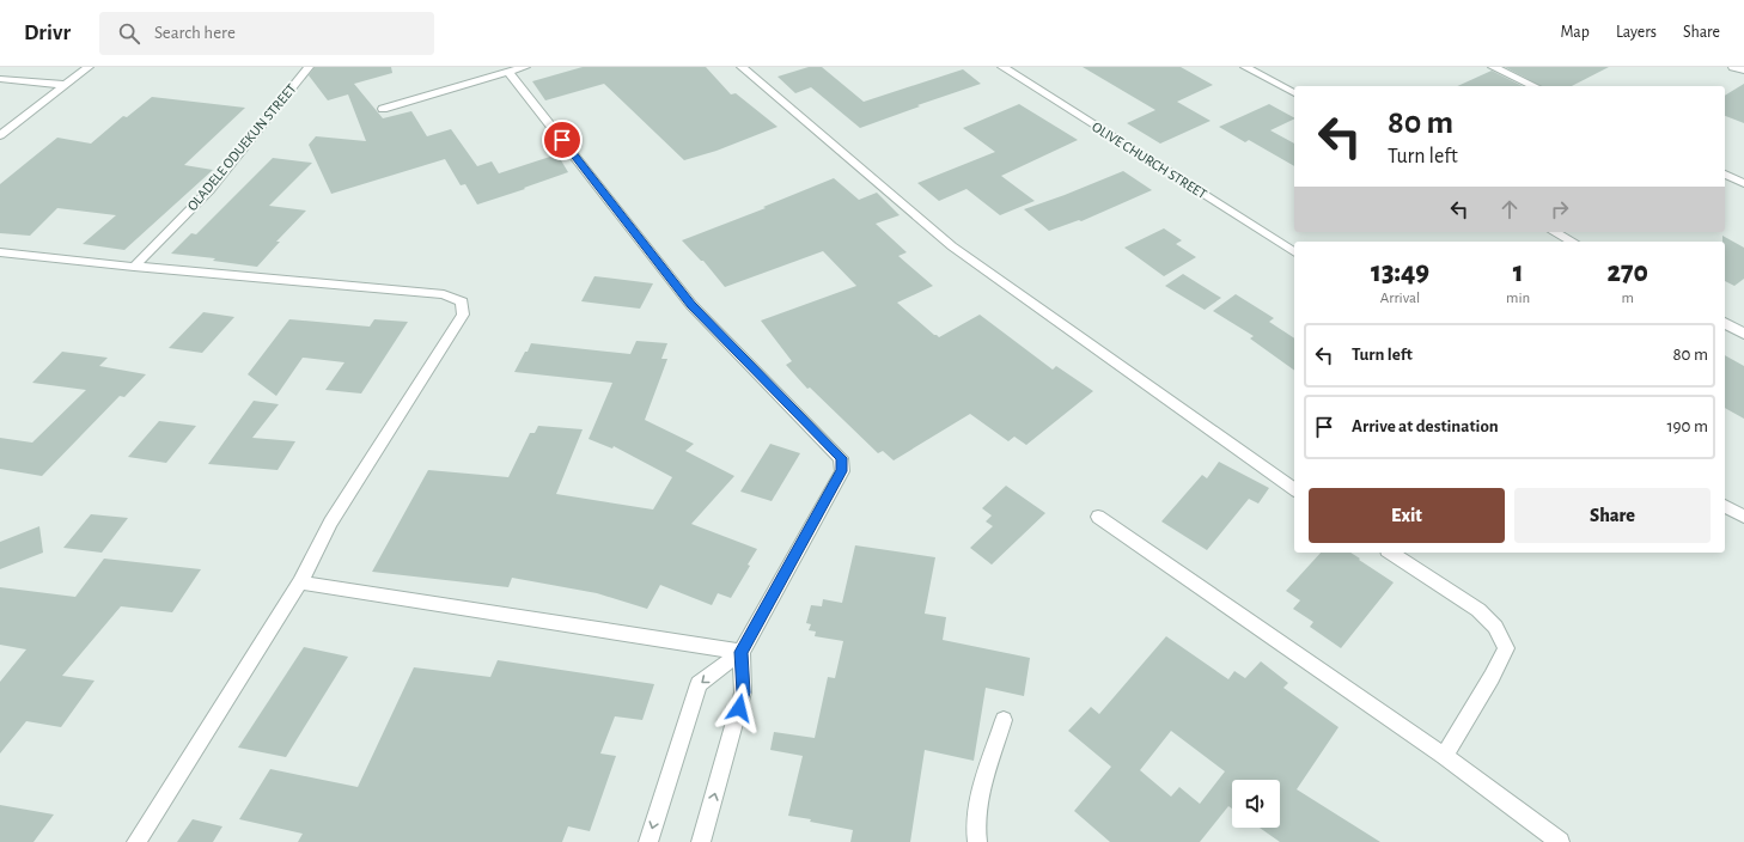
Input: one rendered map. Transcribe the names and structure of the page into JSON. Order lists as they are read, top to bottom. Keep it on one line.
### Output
{"streets":{"street":["OLADELE ODUEKUN STREET","OLIVE CHURCH STREET"]},"page":{"header":"Drivr","search":"Search here","nav":["Map","Layers","Share"],"turn":["80 m","Turn left"],"eta":["13:49","Arrival","1","min","270","m"],"list":[{"name":"Turn left","value":"80 m"},{"name":"Arrive at destination","value":"190 m"}],"buttons":["Exit","Share"]}}
